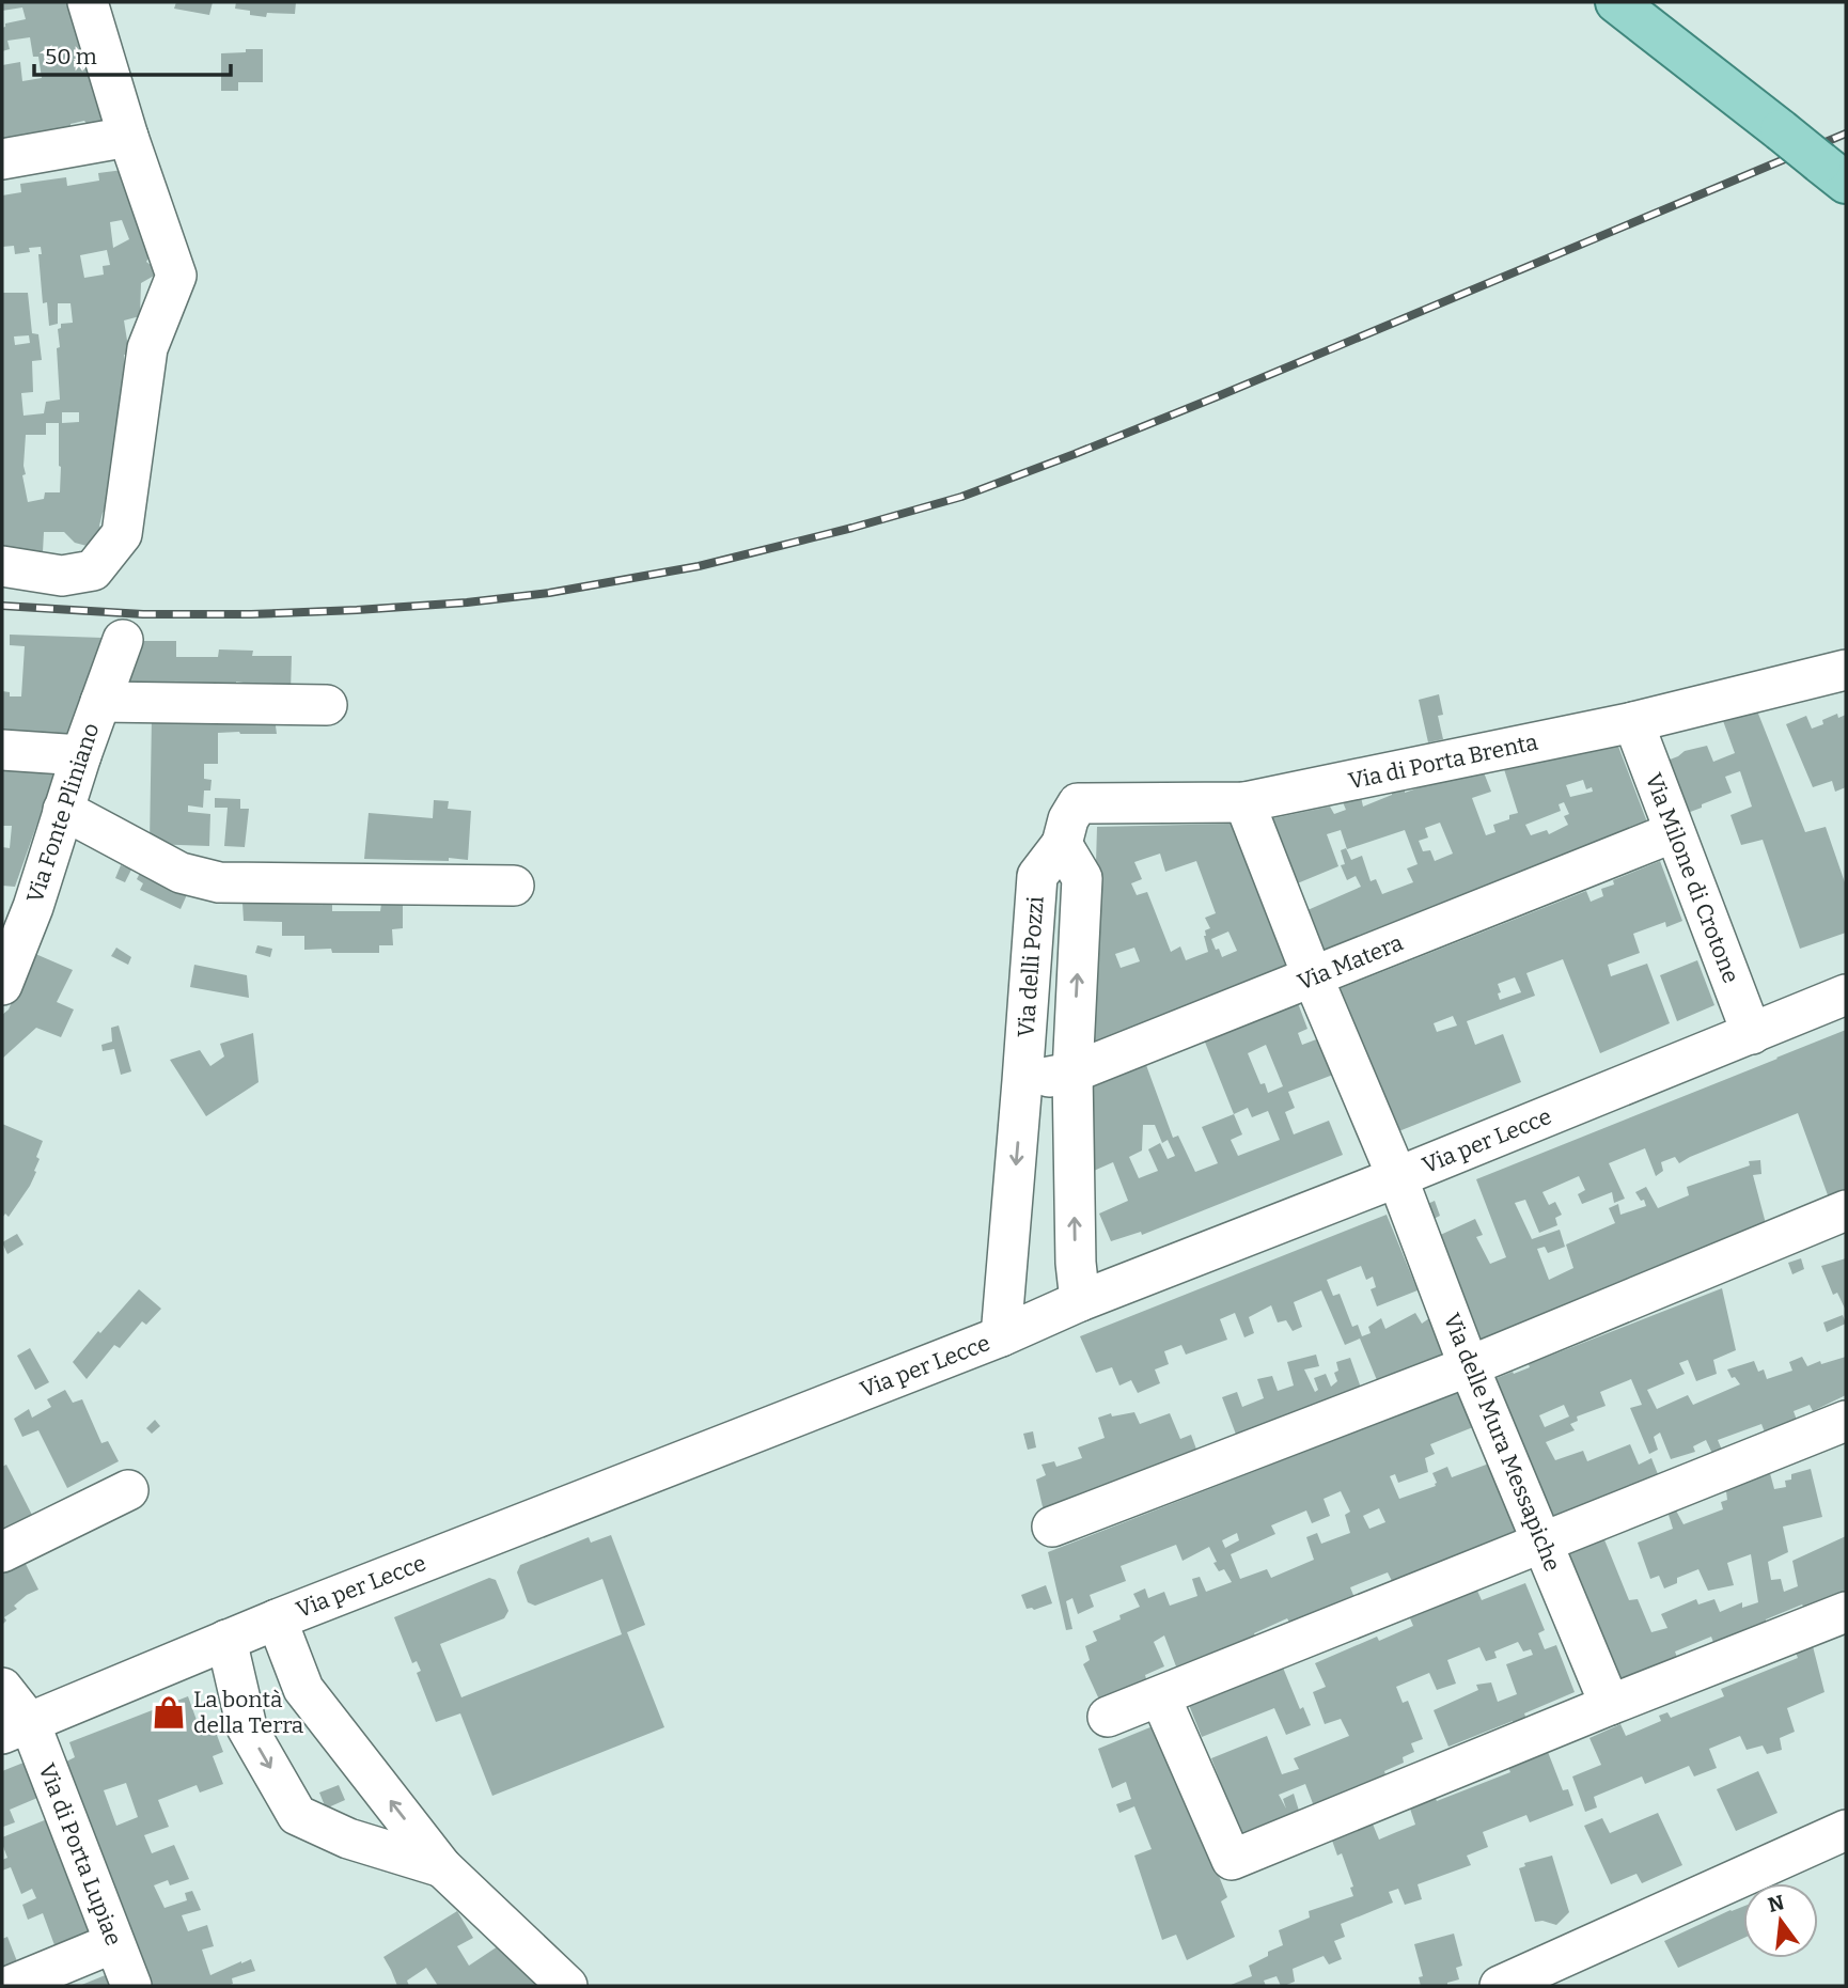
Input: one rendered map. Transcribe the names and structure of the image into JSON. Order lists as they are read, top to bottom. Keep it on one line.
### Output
{"streets":{"street":["Via di Porta Brenta","Via Fonte Pliniano","Via Milone di Crotone","Via Matera","Via delli Pozzi","Via per Lecce","Via delle Mura Messapiche","Via di Porta Lupiae"]},"crossings":[["Via di Porta Brenta","Via Milone di Crotone"],["Via di Porta Brenta","Via delli Pozzi"],["Via di Porta Brenta","Via delle Mura Messapiche"],["Via Milone di Crotone","Via Matera"],["Via Milone di Crotone","Via per Lecce"],["Via Matera","Via delli Pozzi"],["Via Matera","Via delle Mura Messapiche"],["Via delli Pozzi","Via per Lecce"],["Via per Lecce","Via delle Mura Messapiche"],["Via per Lecce","Via di Porta Lupiae"]],"places":{"shop":["La bontà della Terra"]},"scale_bar":"50 m","north":"top"}
